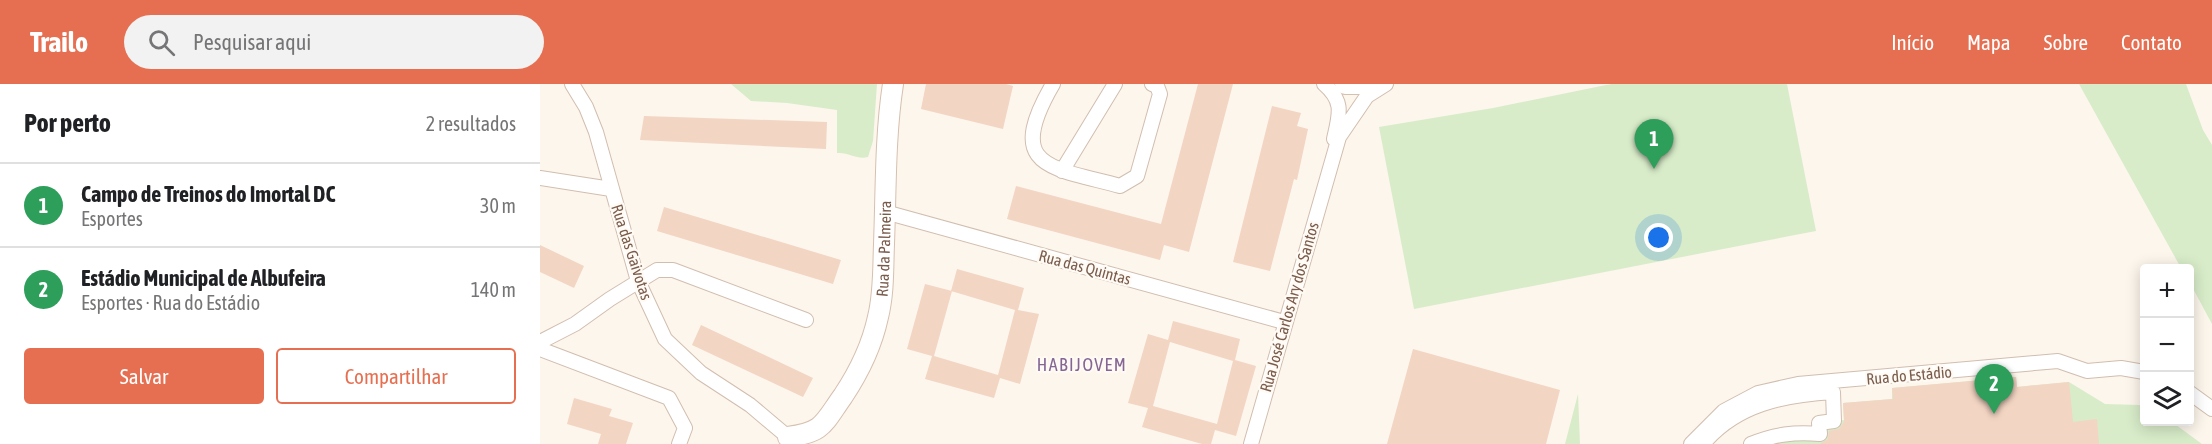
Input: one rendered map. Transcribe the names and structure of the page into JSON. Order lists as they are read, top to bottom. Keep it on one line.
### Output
{"streets":{"street":["Rua da Palmeira","Rua das Gaivotas","Rua das Quintas","Rua José Carlos Ary dos Santos","Rua do Estádio"]},"crossings":[["Rua da Palmeira","Rua das Gaivotas"],["Rua da Palmeira","Rua das Quintas"],["Rua das Quintas","Rua José Carlos Ary dos Santos"]],"districts":["HABIJOVEM"],"page":{"header":"Trailo","search":"Pesquisar aqui","nav":["Início","Mapa","Sobre","Contato"],"heading":["Por perto","2 resultados"],"pins":["1","2"],"list":[{"mark":"1","name":"Campo de Treinos do Imortal DC","note":"Esportes","value":"30 m"},{"mark":"2","name":"Estádio Municipal de Albufeira","note":"Esportes · Rua do Estádio","value":"140 m"}],"map_buttons":["+","−"],"buttons":["Salvar","Compartilhar"]}}
